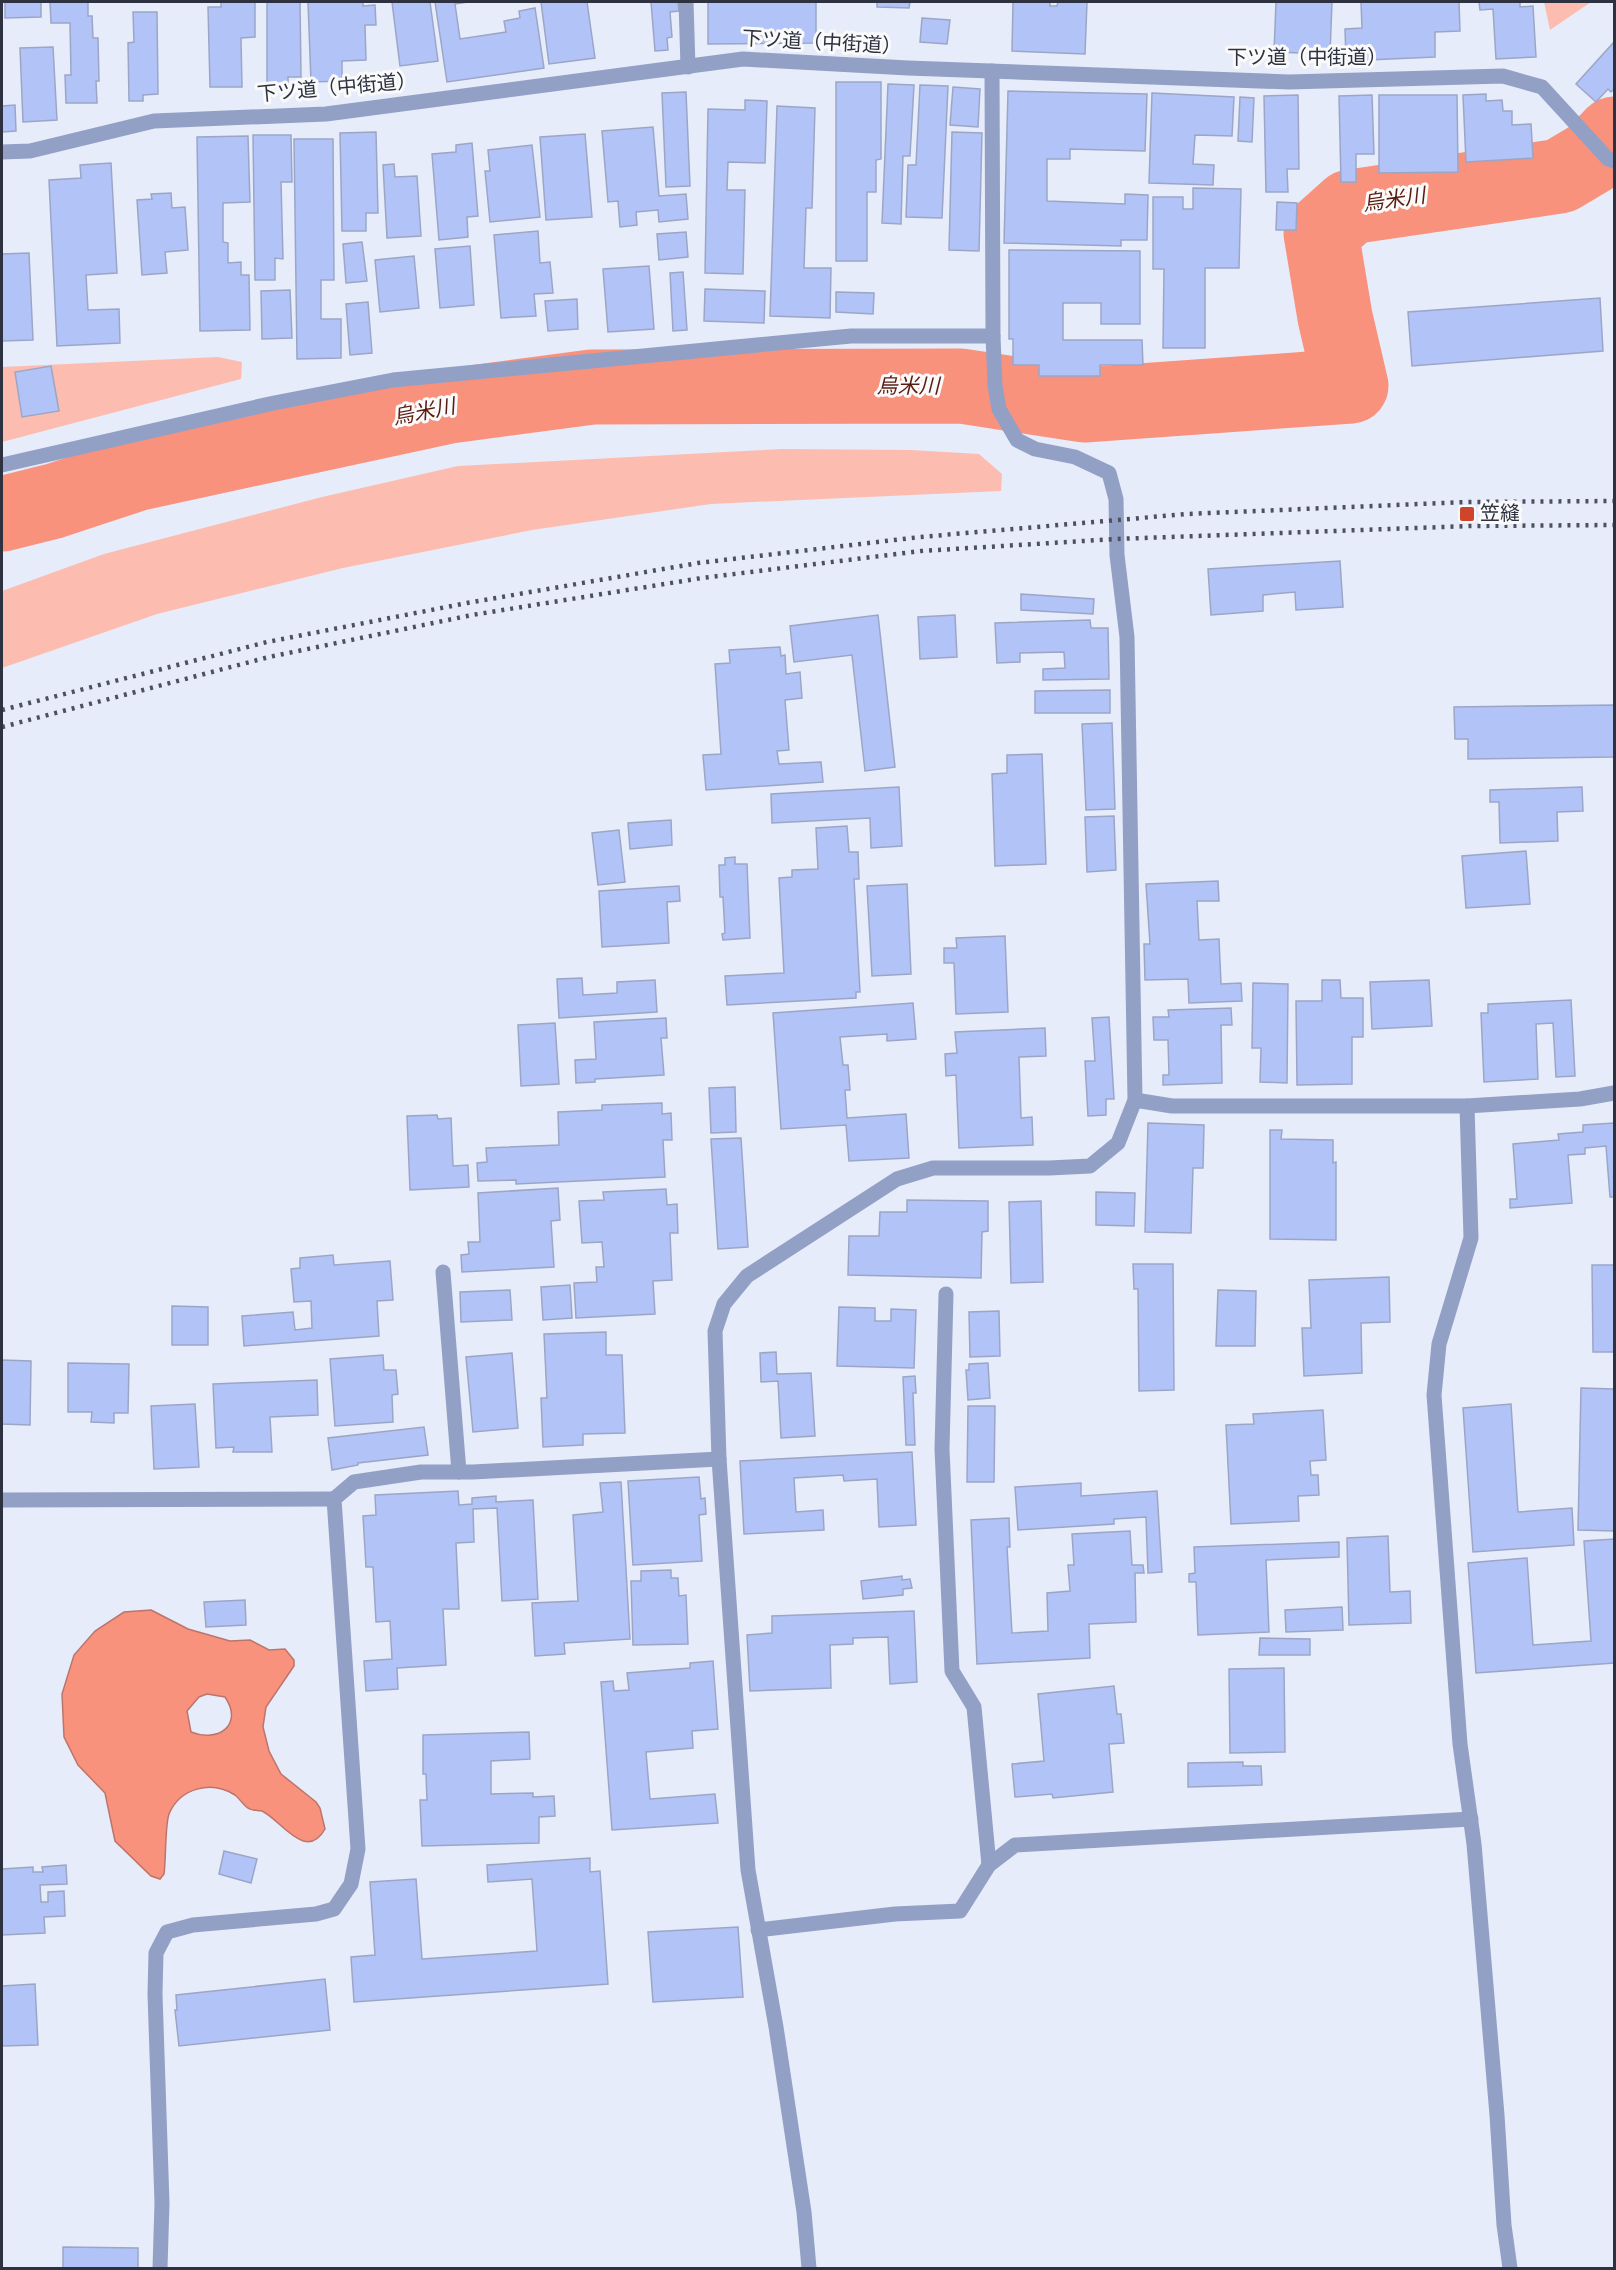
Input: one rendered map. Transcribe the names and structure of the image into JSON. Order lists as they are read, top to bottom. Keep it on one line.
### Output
{"streets":{"street":["下ツ道（中街道）"]},"water":["烏米川"],"places":{"transit":["笠縫"]}}
